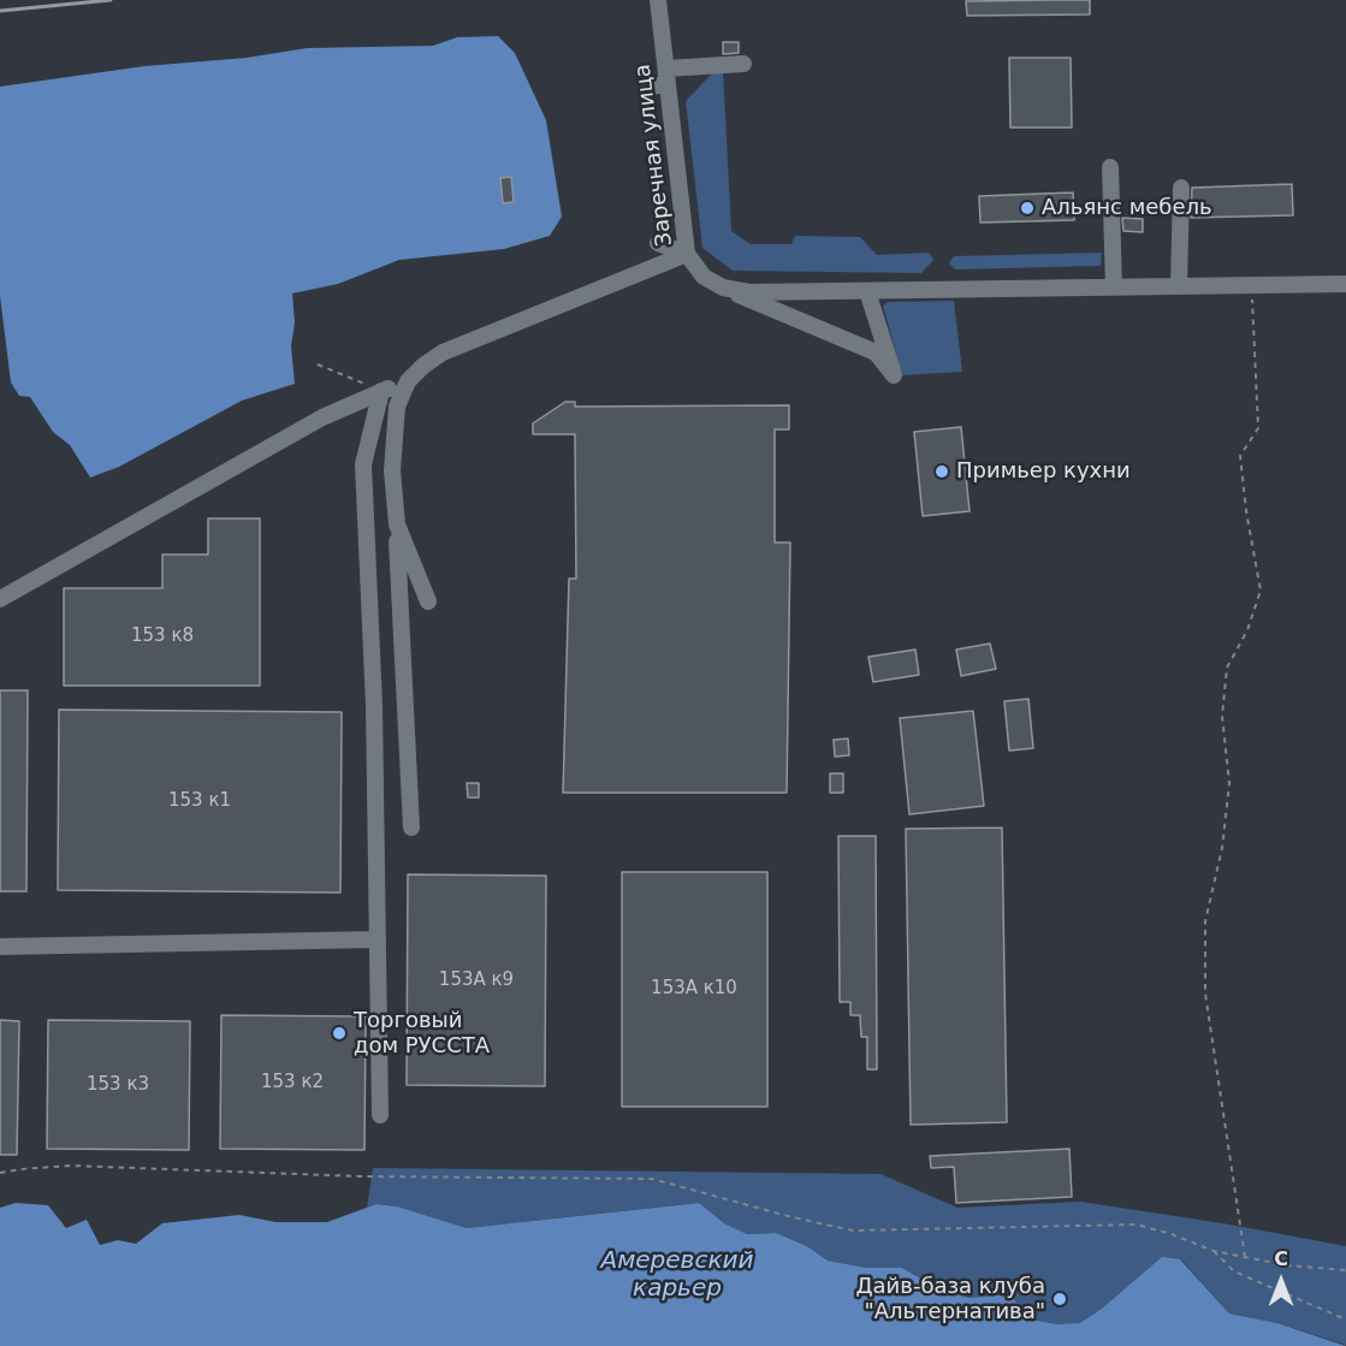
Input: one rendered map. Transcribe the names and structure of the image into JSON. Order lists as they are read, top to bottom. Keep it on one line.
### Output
{"streets":{"street":["Заречная улица"]},"water":["Амеревский карьер"],"places":["Альянс мебель","Примьер кухни","Торговый дом РУССТА","Дайв-база клуба \"Альтернатива\""],"house_numbers":["153 к8","153 к1","153А к9","153А к10","153 к2","153 к3"],"north":"top"}
